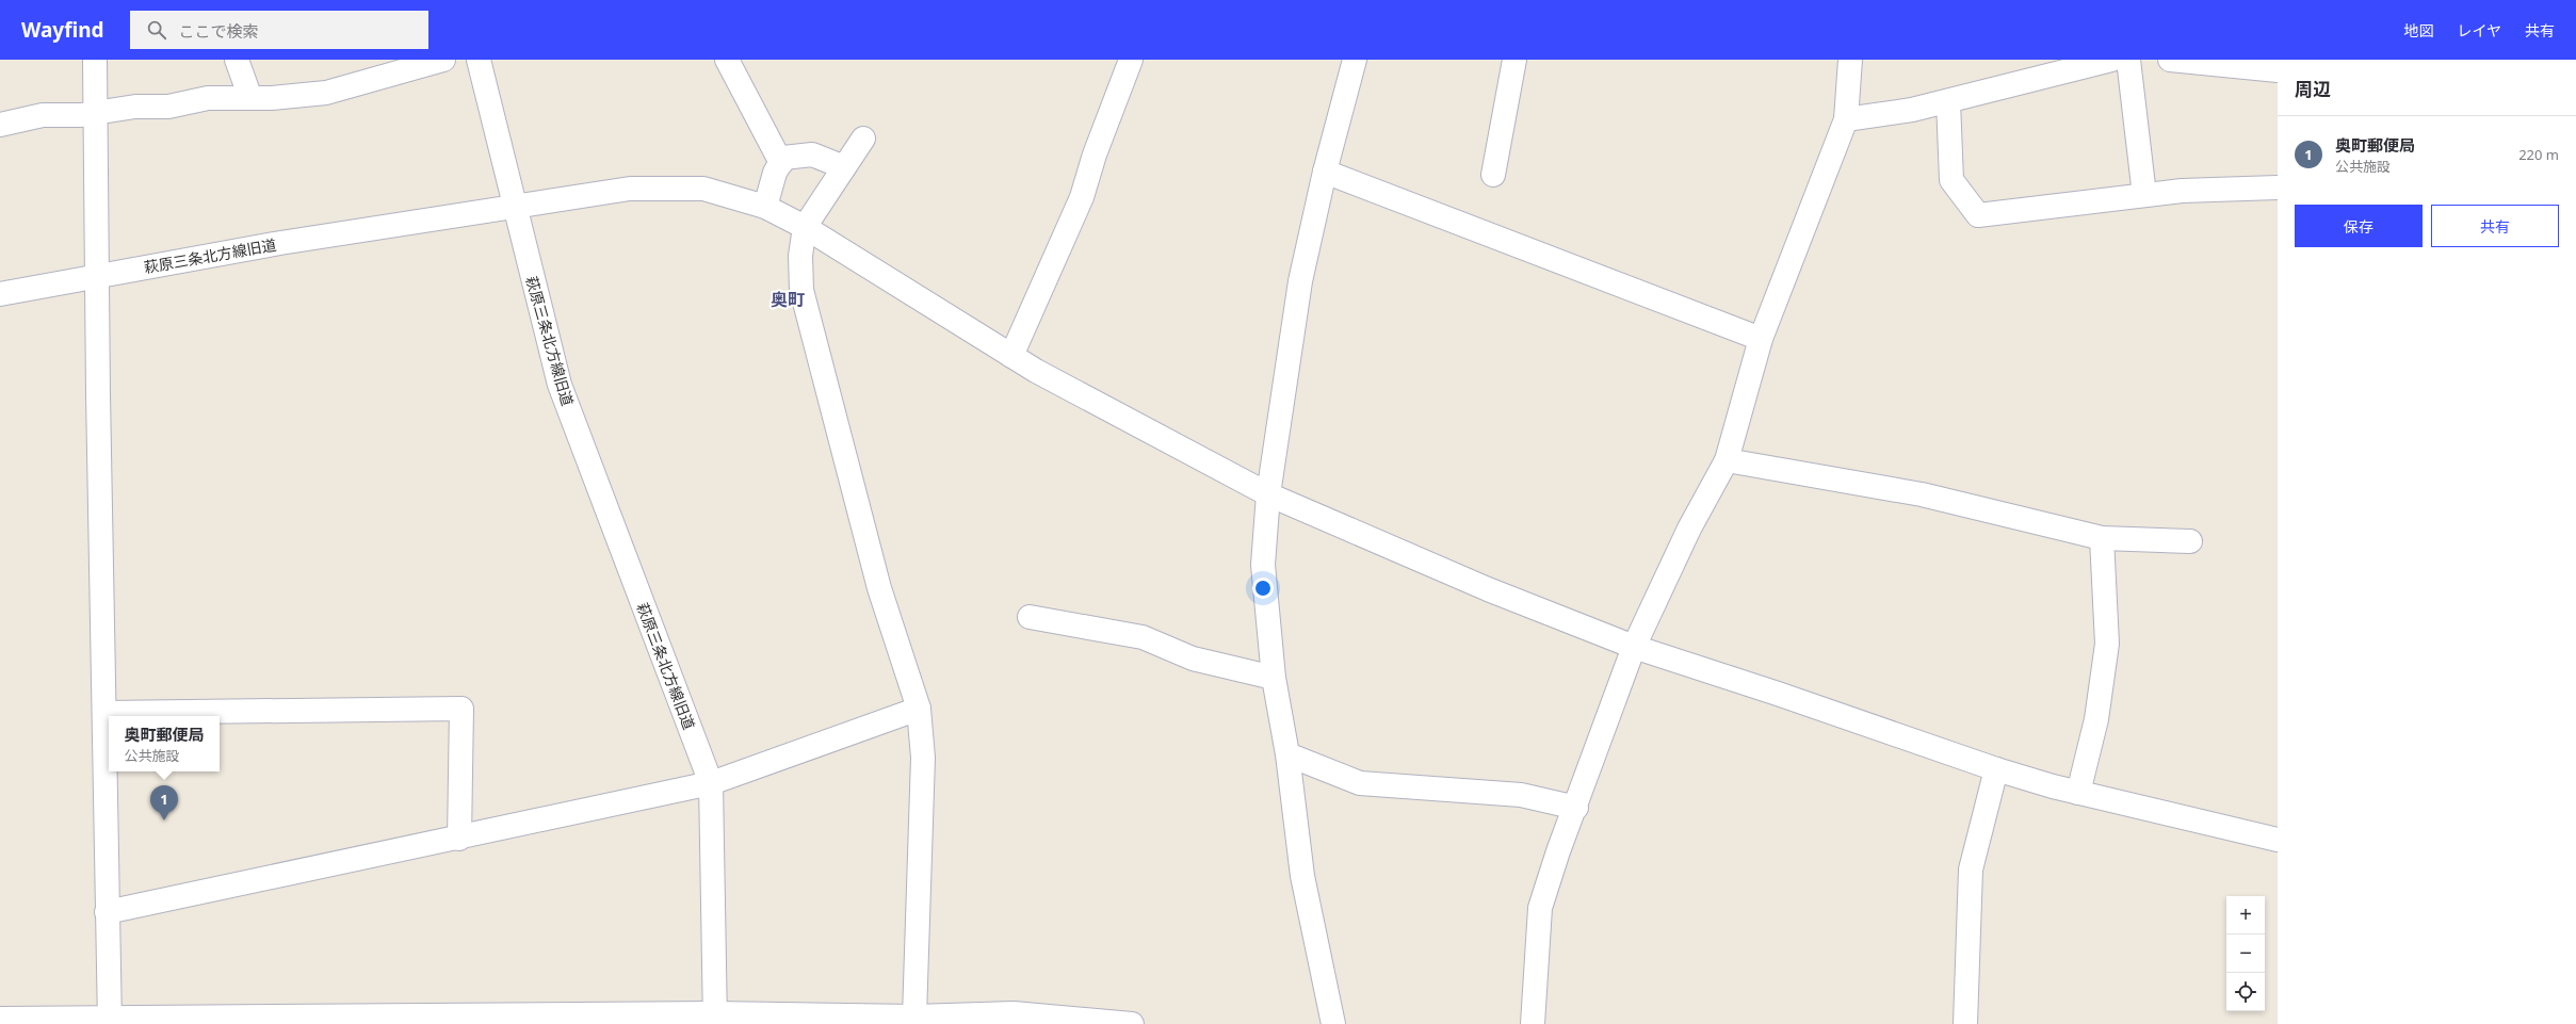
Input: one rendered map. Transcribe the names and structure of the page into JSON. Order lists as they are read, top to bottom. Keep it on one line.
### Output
{"streets":{"street":["萩原三条北方線旧道"]},"districts":["奥町"],"page":{"header":"Wayfind","search":"ここで検索","nav":["地図","レイヤ","共有"],"heading":"周辺","list":[{"mark":"1","name":"奥町郵便局","note":"公共施設","value":"220 m"}],"buttons":["保存","共有"],"popup":["奥町郵便局","公共施設"],"pins":"1","map_buttons":["+","−"]}}
